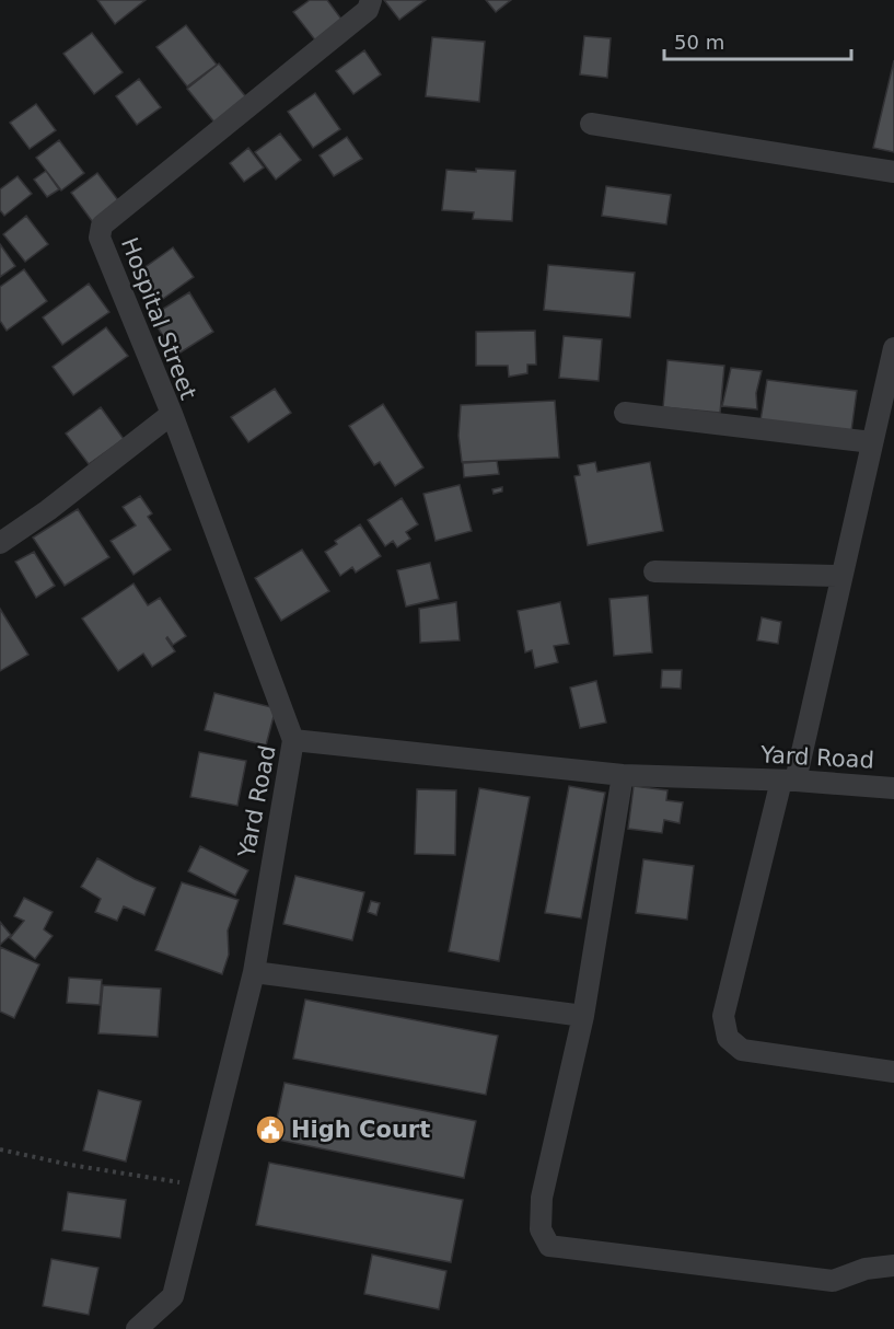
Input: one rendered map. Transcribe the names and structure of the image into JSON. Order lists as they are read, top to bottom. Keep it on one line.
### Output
{"streets":{"street":["Hospital Street","Yard Road"]},"places":{"public building":["High Court"]},"scale_bar":"50 m"}
